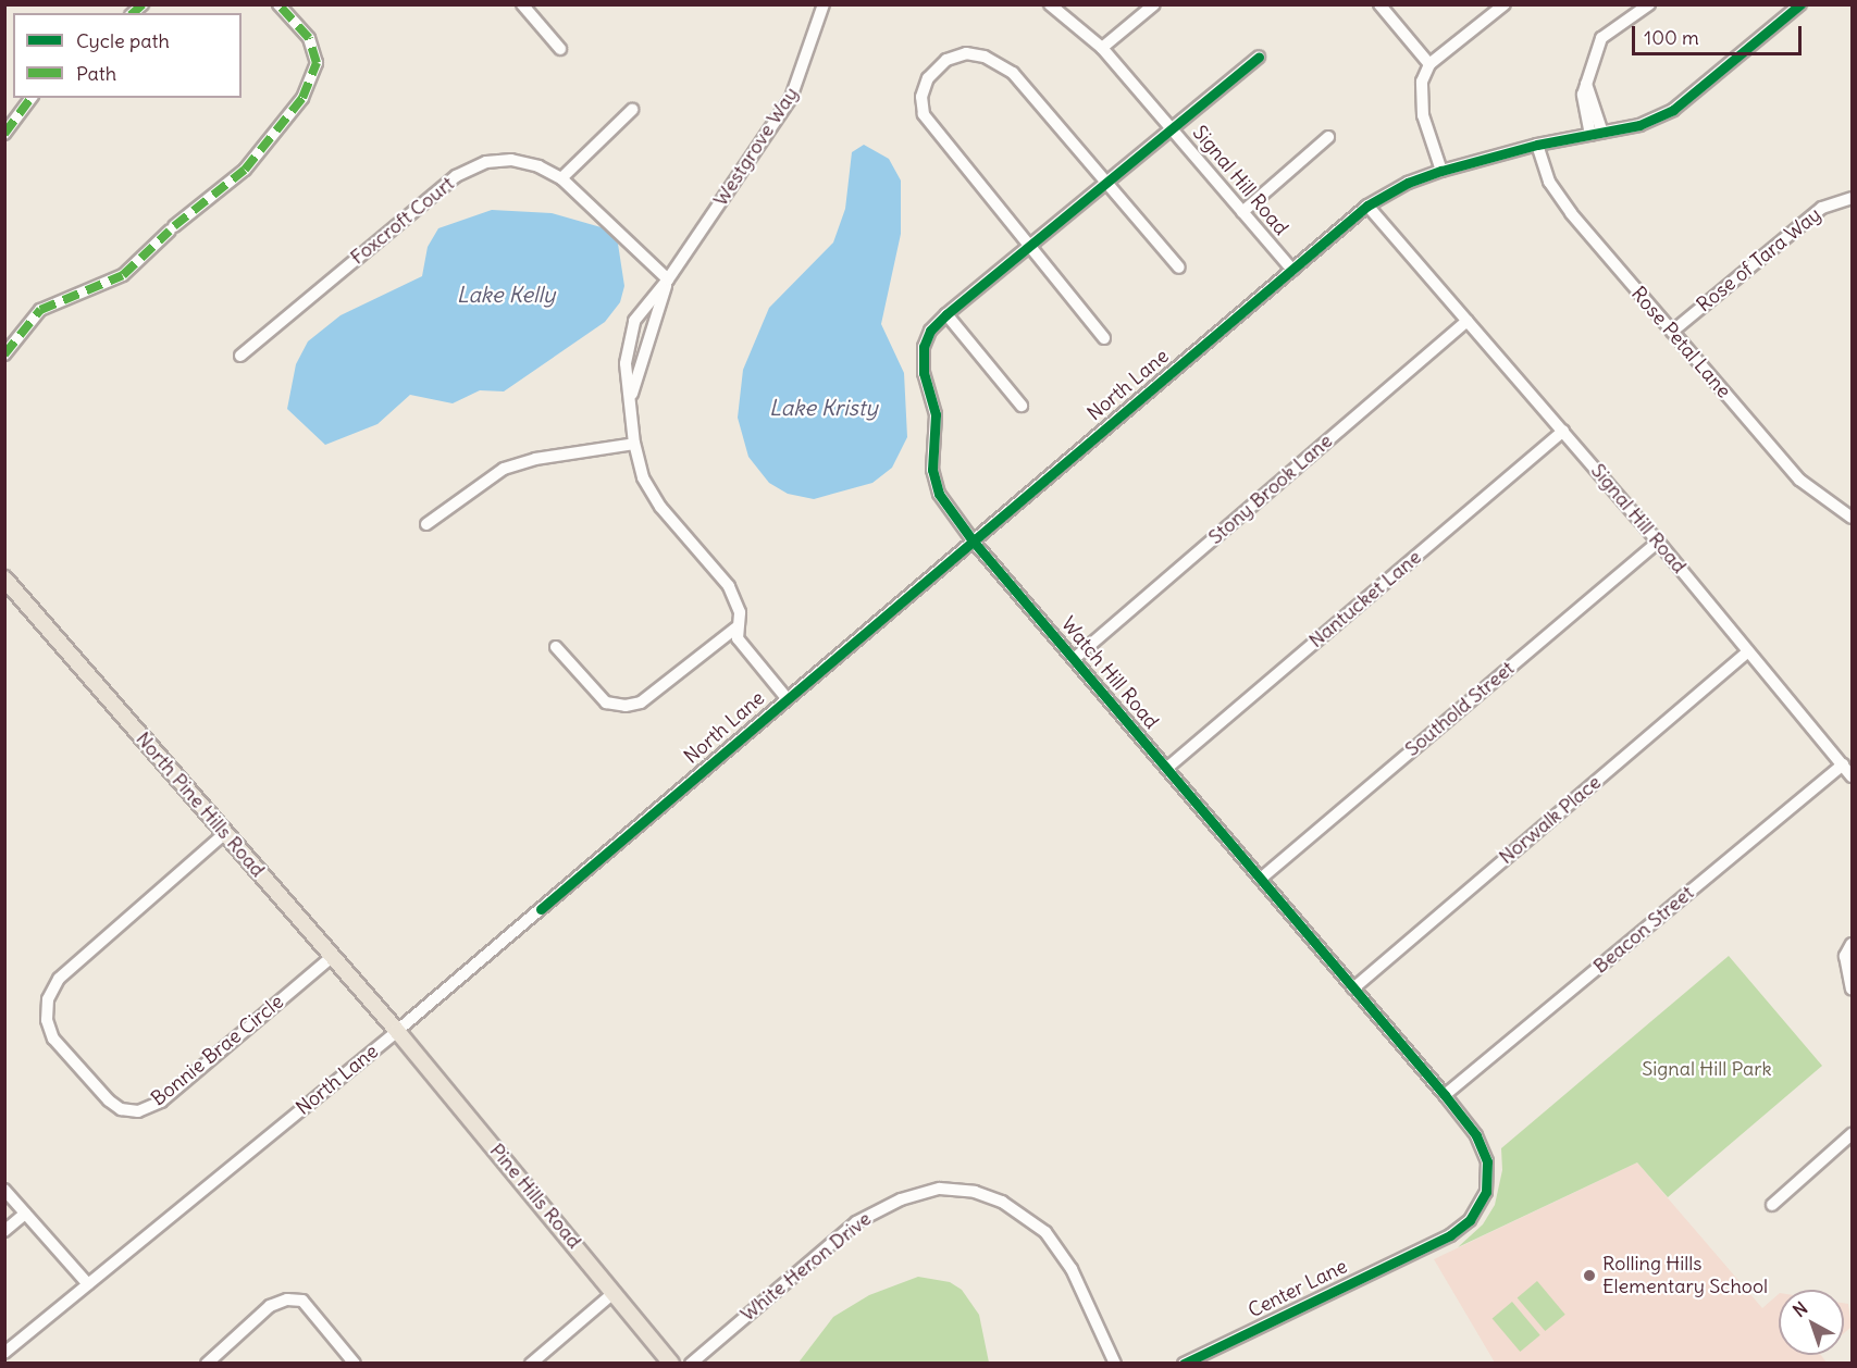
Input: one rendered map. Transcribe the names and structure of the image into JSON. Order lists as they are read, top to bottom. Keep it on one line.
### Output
{"streets":{"main road":["North Pine Hills Road","Pine Hills Road"],"street":["Westgrove Way","Signal Hill Road","Foxcroft Court","Rose of Tara Way","Rose Petal Lane","North Lane","Stony Brook Lane","Nantucket Lane","Watch Hill Road","Southold Street","Norwalk Place","Beacon Street","Bonnie Brae Circle","White Heron Drive","Center Lane"]},"crossings":[["Westgrove Way","Foxcroft Court"],["Westgrove Way","North Lane"],["Signal Hill Road","North Lane"],["Signal Hill Road","Stony Brook Lane"],["Signal Hill Road","Nantucket Lane"],["Signal Hill Road","Watch Hill Road"],["Signal Hill Road","Southold Street"],["Signal Hill Road","Norwalk Place"],["Signal Hill Road","Beacon Street"],["Rose of Tara Way","Rose Petal Lane"],["Rose Petal Lane","North Lane"],["North Lane","Watch Hill Road"],["North Lane","North Pine Hills Road"],["North Lane","Pine Hills Road"],["Stony Brook Lane","Watch Hill Road"],["Nantucket Lane","Watch Hill Road"],["Watch Hill Road","Southold Street"],["Watch Hill Road","Norwalk Place"],["Watch Hill Road","Beacon Street"],["Watch Hill Road","Center Lane"],["North Pine Hills Road","Bonnie Brae Circle"],["North Pine Hills Road","Pine Hills Road"]],"water":["Lake Kelly","Lake Kristy"],"parks":["Signal Hill Park"],"places":["Rolling Hills Elementary School"],"legend":["Cycle path","Path"],"scale_bar":"100 m","north":"top left"}
